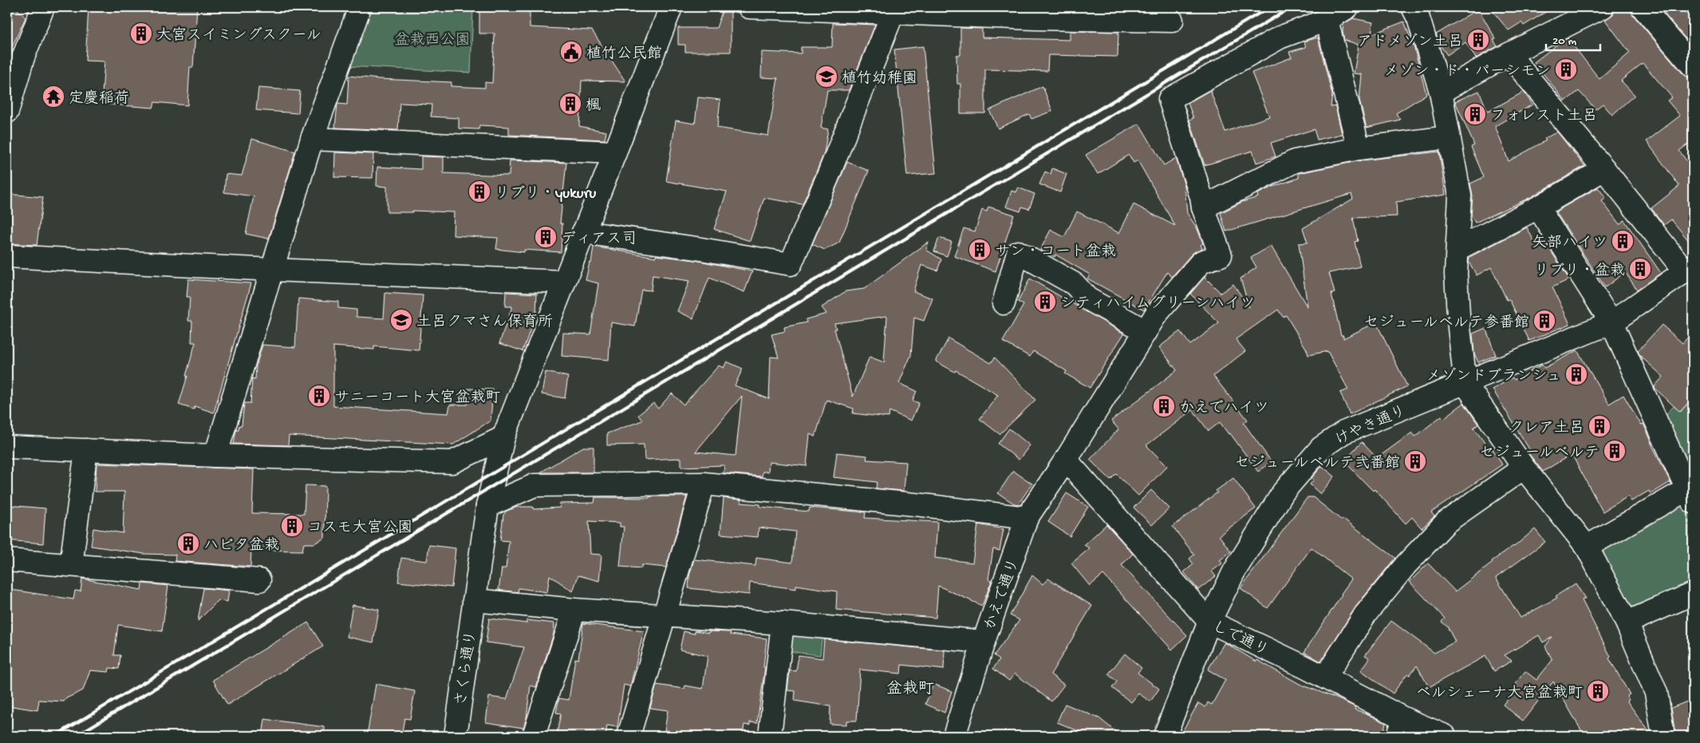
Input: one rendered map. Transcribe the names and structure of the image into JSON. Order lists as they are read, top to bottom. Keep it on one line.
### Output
{"streets":{"street":["けやき通り","かえで通り","しで通り","さくら通り"]},"crossings":[["けやき通り","しで通り"],["かえで通り","しで通り"]],"districts":["盆栽町"],"parks":["盆栽西公園"],"places":{"building":["大宮スイミングスクール","アドメゾン土呂","メゾン・ド・パーシモン","楓","フォレスト土呂","リブリ・yukuru","ディアス司","矢部ハイツ","サン・コート盆栽","リブリ・盆栽","シティハイムグリーンハイツ","セジュールベルテ参番館","メゾンドブランシュ","サニーコート大宮盆栽町","かえでハイツ","クレア土呂","セジュールベルテ","セジュールベルテ弐番館","コスモ大宮公園","ハビタ盆栽","ベルシェーナ大宮盆栽町"],"public building":["植竹公民館"],"school or university":["植竹幼稚園","土呂クマさん保育所"],"temple":["定慶稲荷"]},"scale_bar":"20 m"}
